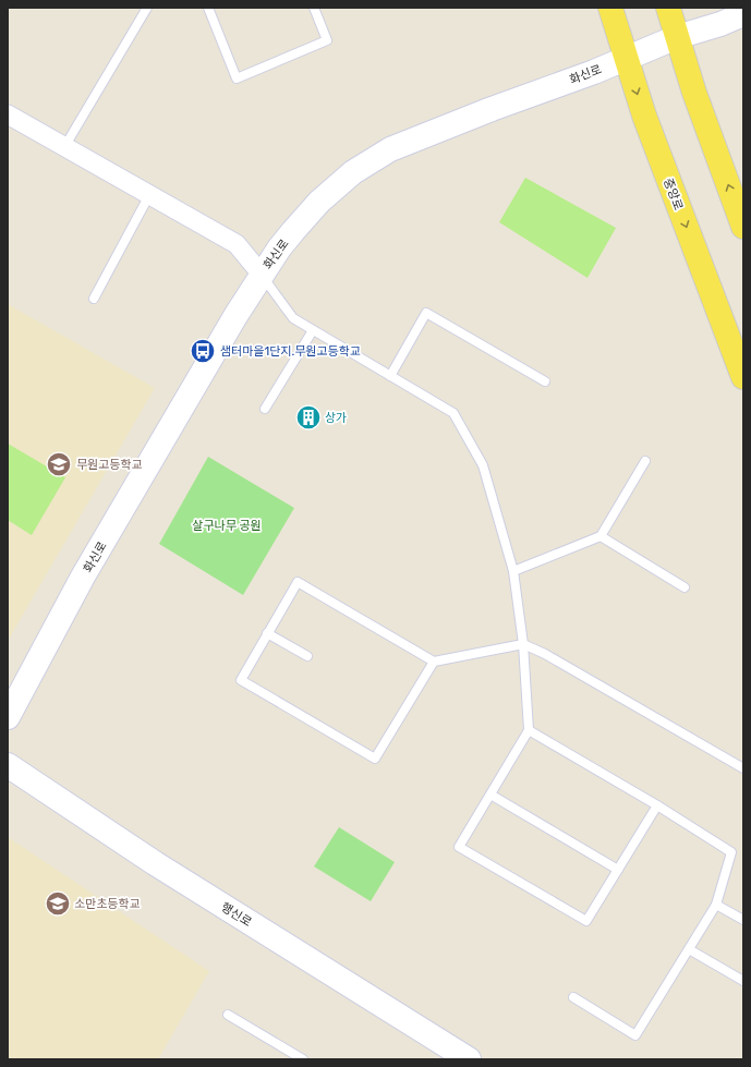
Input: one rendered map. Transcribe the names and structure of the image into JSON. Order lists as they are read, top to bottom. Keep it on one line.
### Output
{"streets":{"main road":["화신로","중앙로","행신로"]},"crossings":[["화신로","중앙로"]],"parks":["살구나무 공원"],"places":{"bus stop":["샘터마을1단지.무원고등학교"],"building":["상가"],"school or university":["무원고등학교","소만초등학교"]}}
